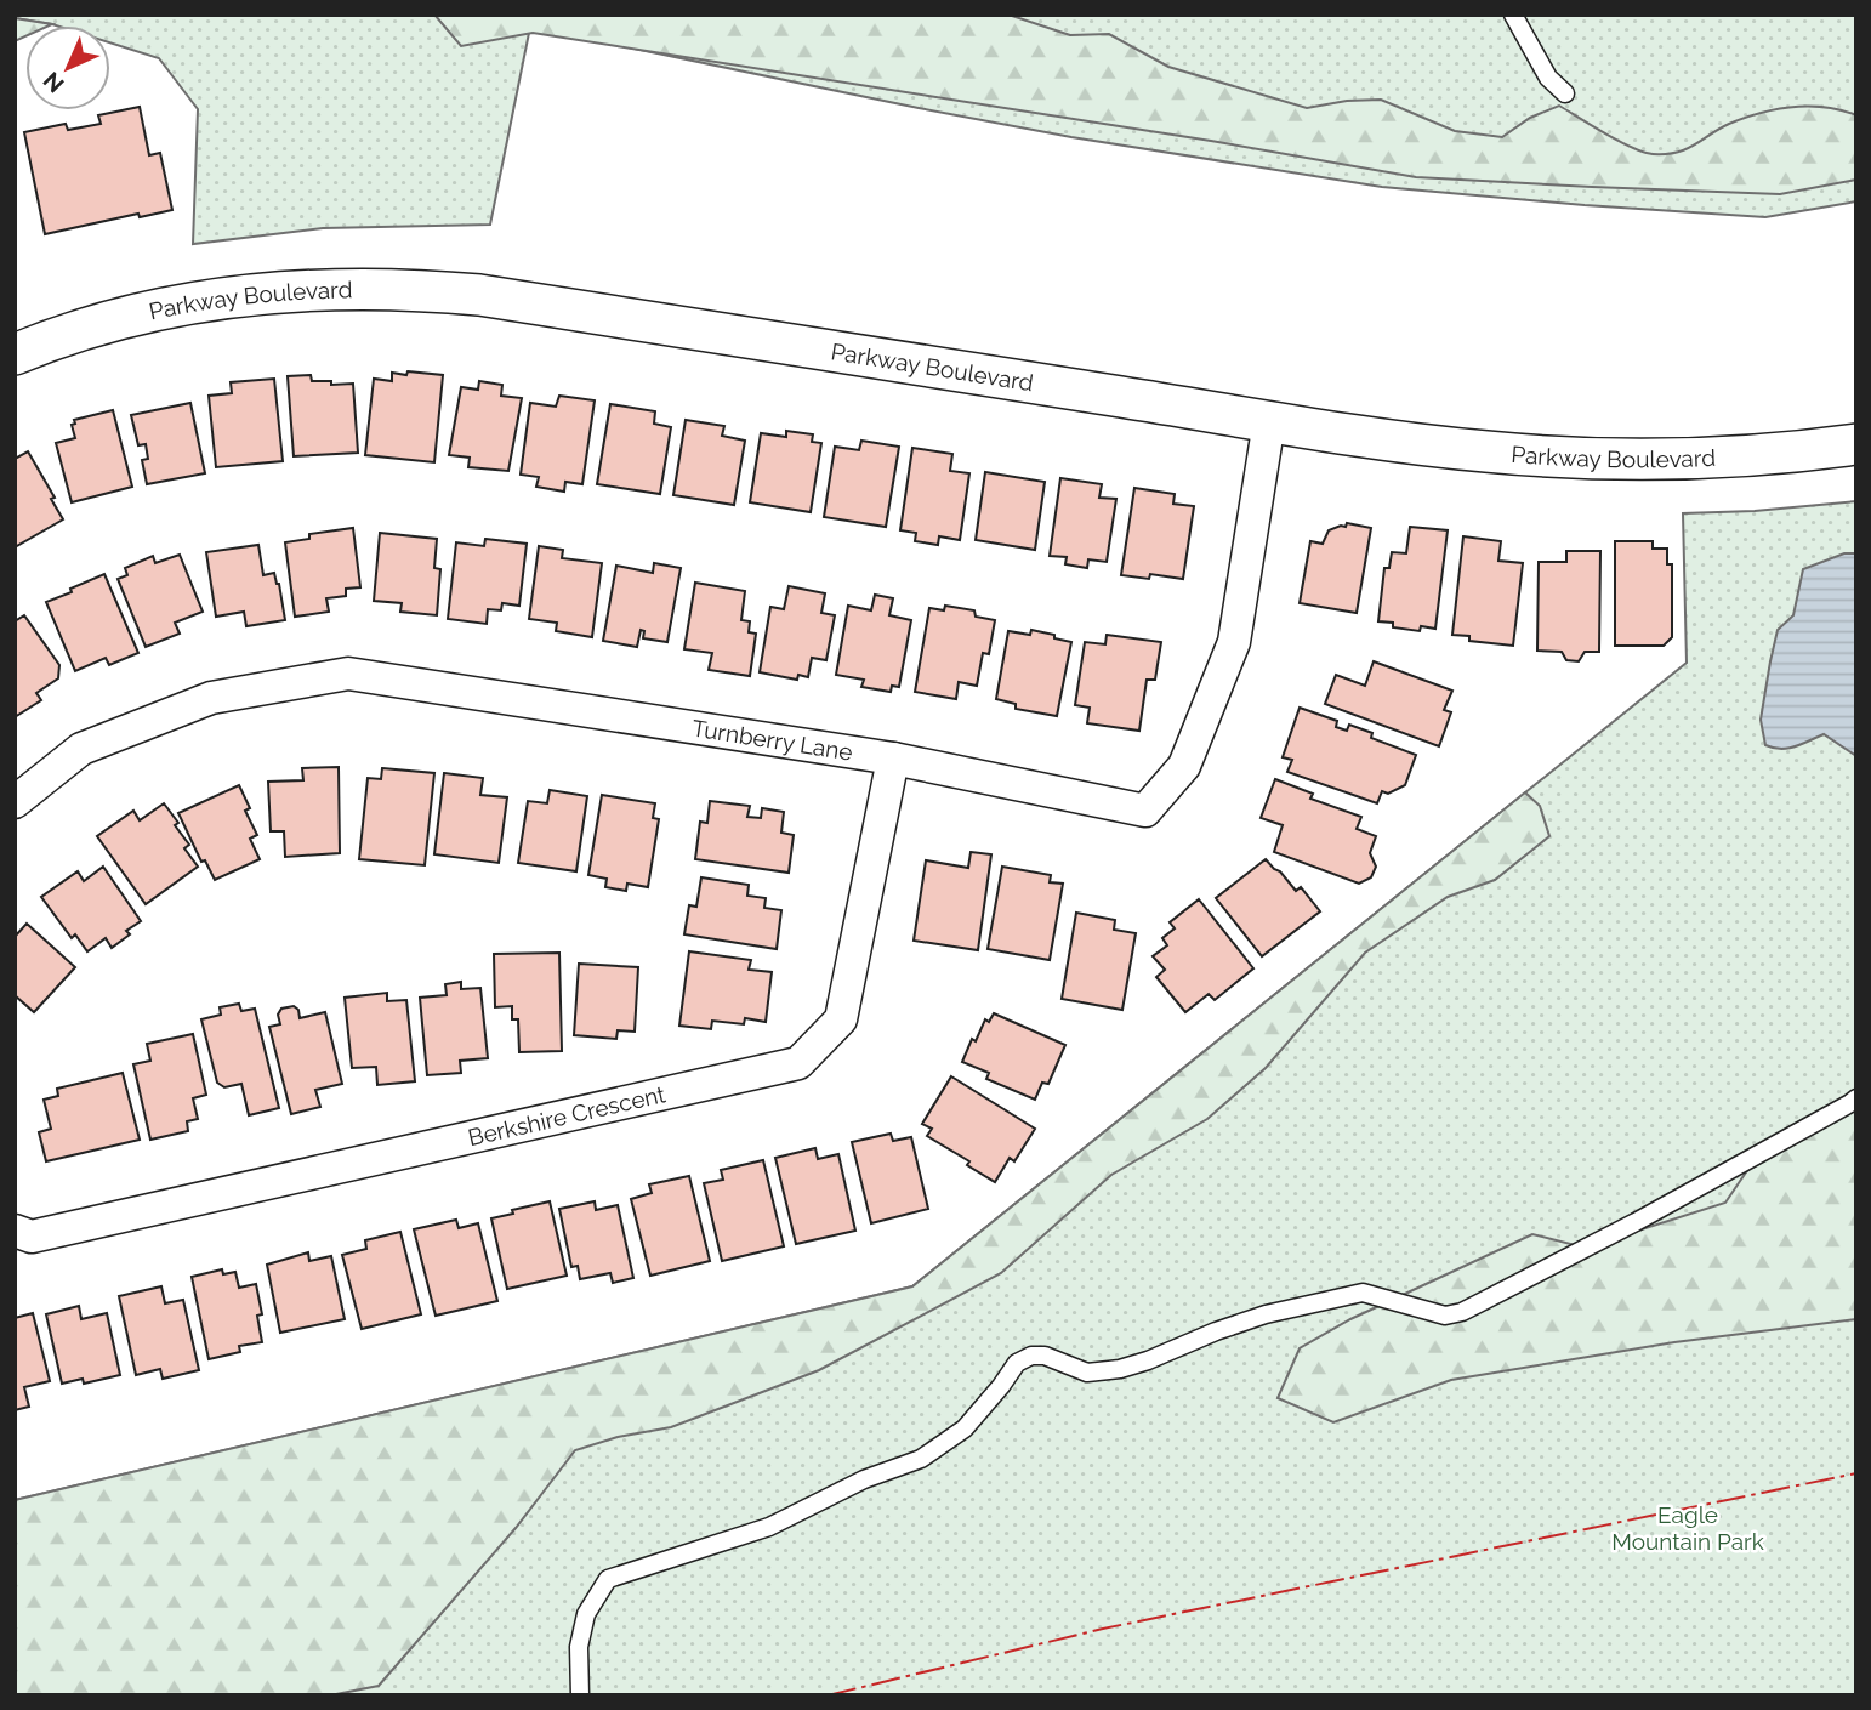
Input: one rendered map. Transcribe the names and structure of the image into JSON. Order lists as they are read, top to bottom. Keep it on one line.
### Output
{"streets":{"street":["Parkway Boulevard","Turnberry Lane","Berkshire Crescent"]},"crossings":[["Parkway Boulevard","Turnberry Lane"],["Turnberry Lane","Berkshire Crescent"]],"parks":["Eagle Mountain Park"],"north":"bottom left"}
